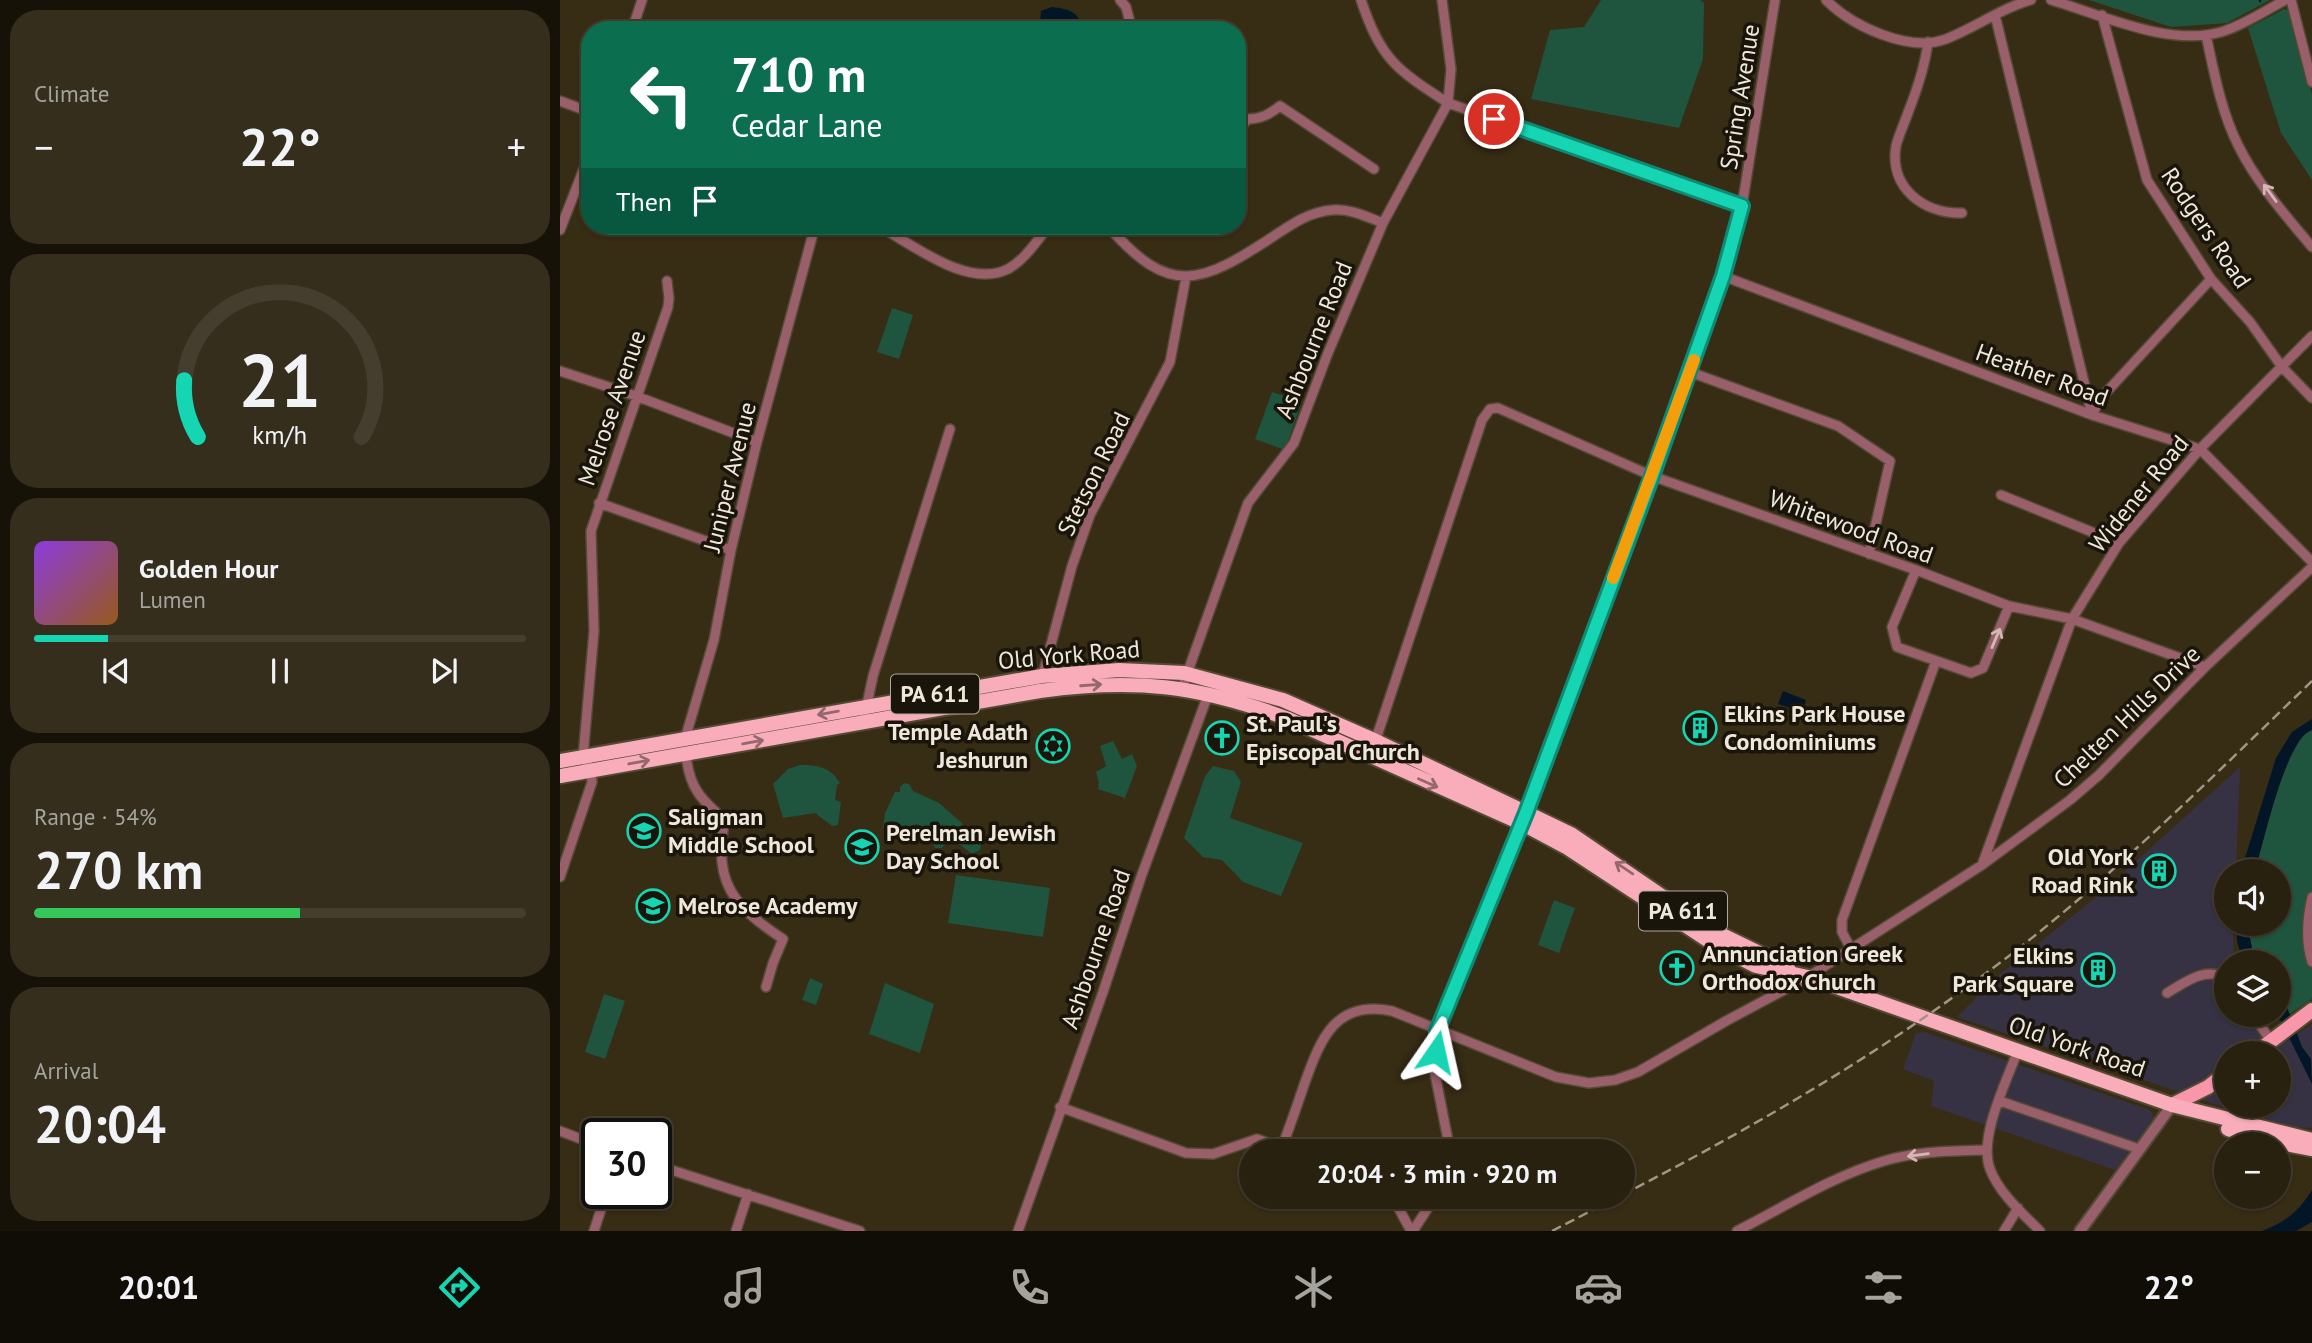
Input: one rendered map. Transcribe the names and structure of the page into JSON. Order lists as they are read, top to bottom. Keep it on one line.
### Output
{"streets":{"highway":["Old York Road","PA 611"],"street":["Spring Avenue","Rodgers Road","Ashbourne Road","Heather Road","Melrose Avenue","Stetson Road","Juniper Avenue","Widener Road","Whitewood Road","Chelten Hills Drive"]},"crossings":[["Spring Avenue","Heather Road"],["Spring Avenue","Whitewood Road"],["Spring Avenue","Old York Road"],["Spring Avenue","Chelten Hills Drive"],["Rodgers Road","Widener Road"],["Ashbourne Road","Old York Road"],["Heather Road","Widener Road"],["Heather Road","Chelten Hills Drive"],["Melrose Avenue","Old York Road"],["Stetson Road","Old York Road"],["Juniper Avenue","Old York Road"],["Widener Road","Whitewood Road"],["Widener Road","Chelten Hills Drive"],["Whitewood Road","Old York Road"],["Whitewood Road","Chelten Hills Drive"],["Old York Road","Chelten Hills Drive"]],"places":{"building":["Elkins Park House Condominiums","Old York Road Rink","Elkins Park Square"],"church":["St. Paul's Episcopal Church","Annunciation Greek Orthodox Church"],"synagogue":["Temple Adath Jeshurun"],"school or university":["Saligman Middle School","Perelman Jewish Day School","Melrose Academy"]},"page":{"tile":["Climate",["Range · 54%","270 km"],["Arrival","20:04"]],"turn":["710 m","Cedar Lane"],"heat":["−","22°","+"],"then":"Then","song":["Golden Hour","Lumen"],"map_buttons":["+","−"],"limit":"30","trip":"20:04 · 3 min · 920 m","tabs":["20:01","22°"],"gauge":["21","km/h"]}}
